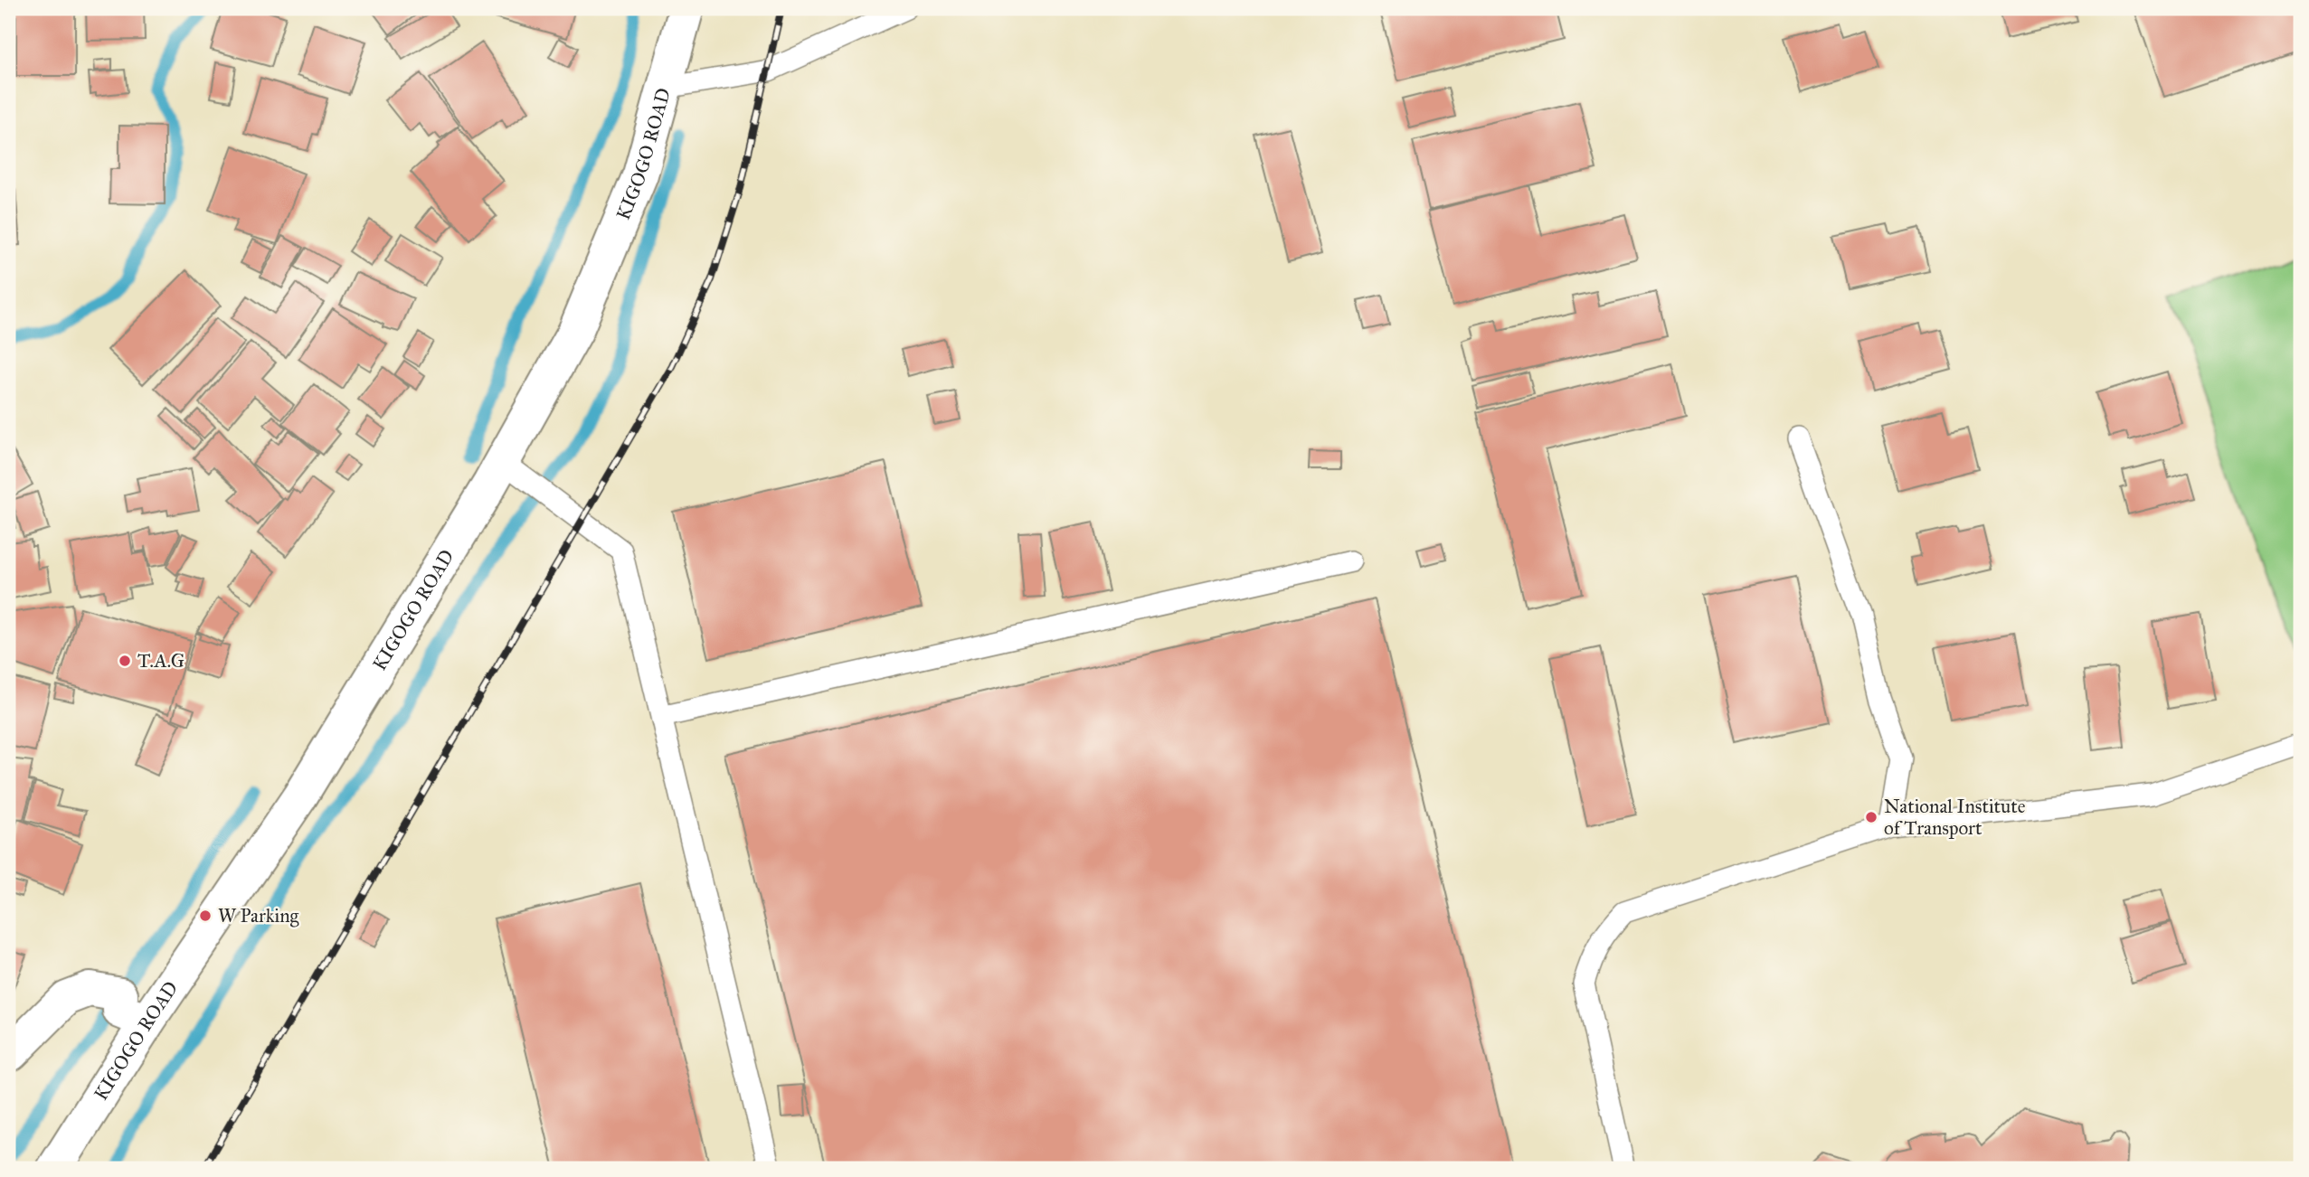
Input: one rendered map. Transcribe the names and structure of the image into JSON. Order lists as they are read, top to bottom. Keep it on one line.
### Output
{"streets":{"main road":["KIGOGO ROAD"]},"places":["T.A.G","National Institute of Transport","W Parking"]}
